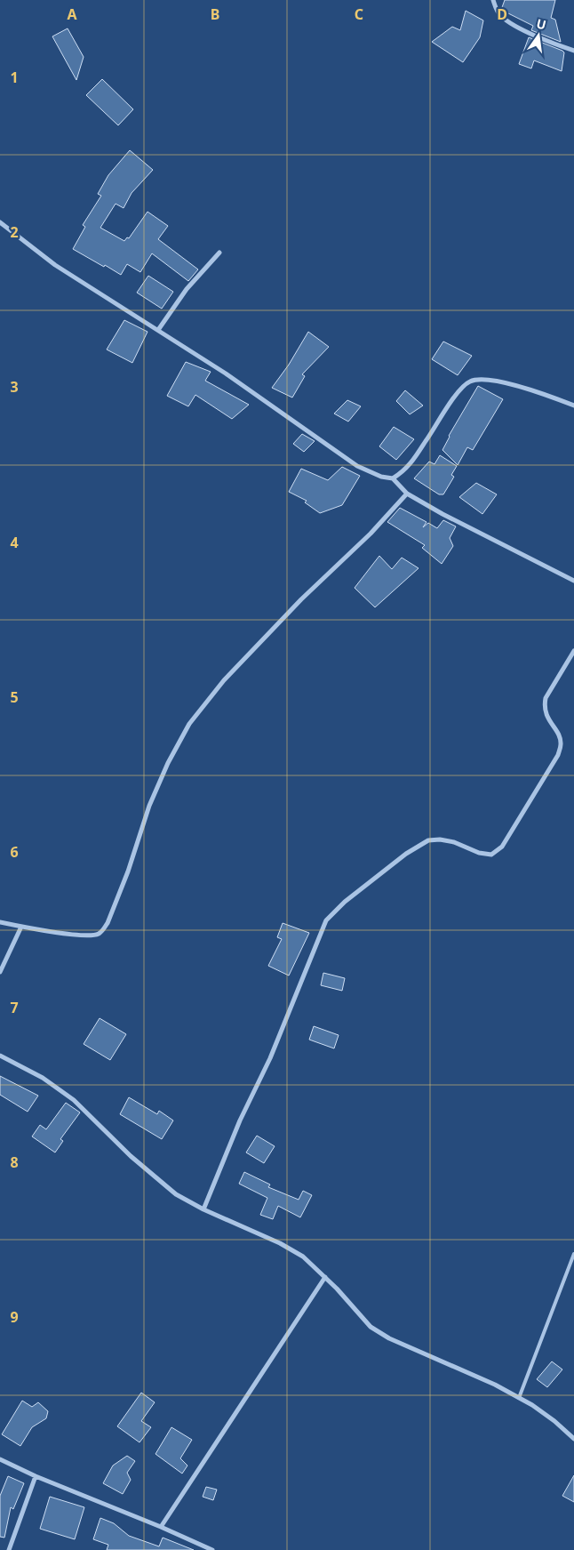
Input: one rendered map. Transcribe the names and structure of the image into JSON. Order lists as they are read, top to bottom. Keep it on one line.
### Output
{"north":"top","grid":{"columns":["A","B","C","D"],"rows":["1","2","3","4","5","6","7","8","9"]}}
